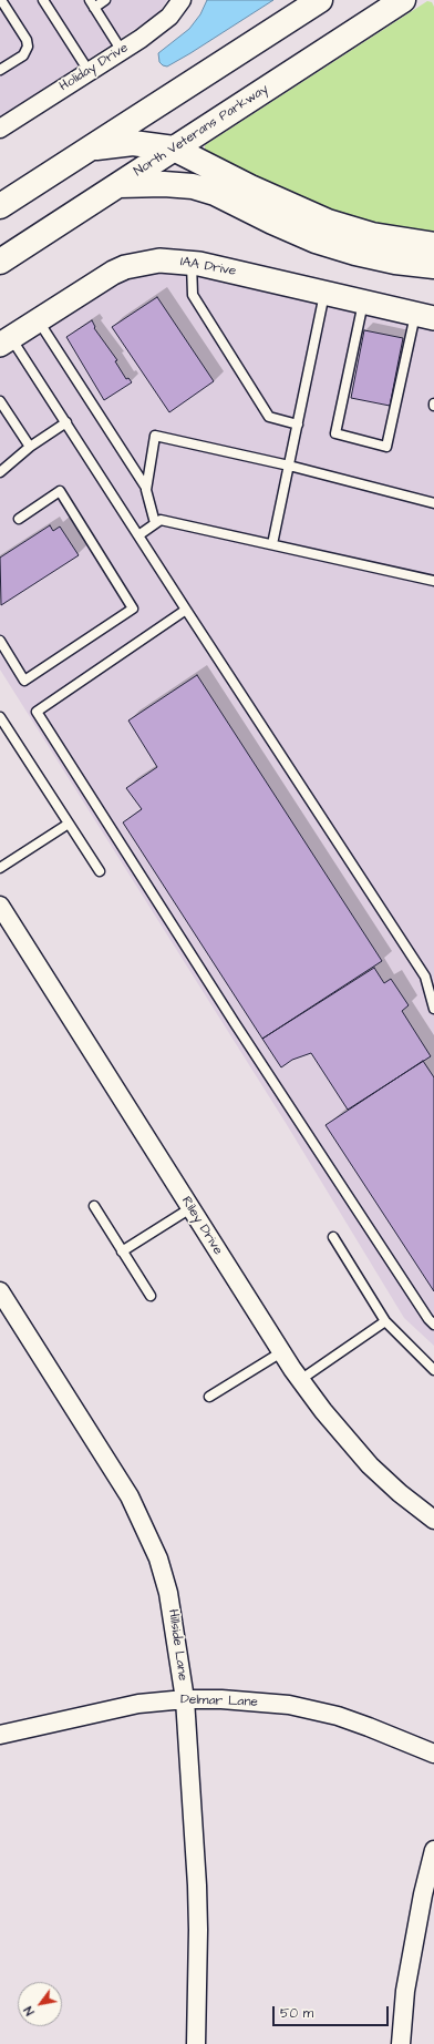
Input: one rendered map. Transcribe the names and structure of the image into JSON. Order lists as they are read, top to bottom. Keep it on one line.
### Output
{"streets":{"highway":["North Veterans Parkway"],"street":["Holiday Drive","IAA Drive","Riley Drive","Hillside Lane","Delmar Lane"]},"crossings":[["Hillside Lane","Delmar Lane"]],"scale_bar":"50 m","north":"bottom left"}
